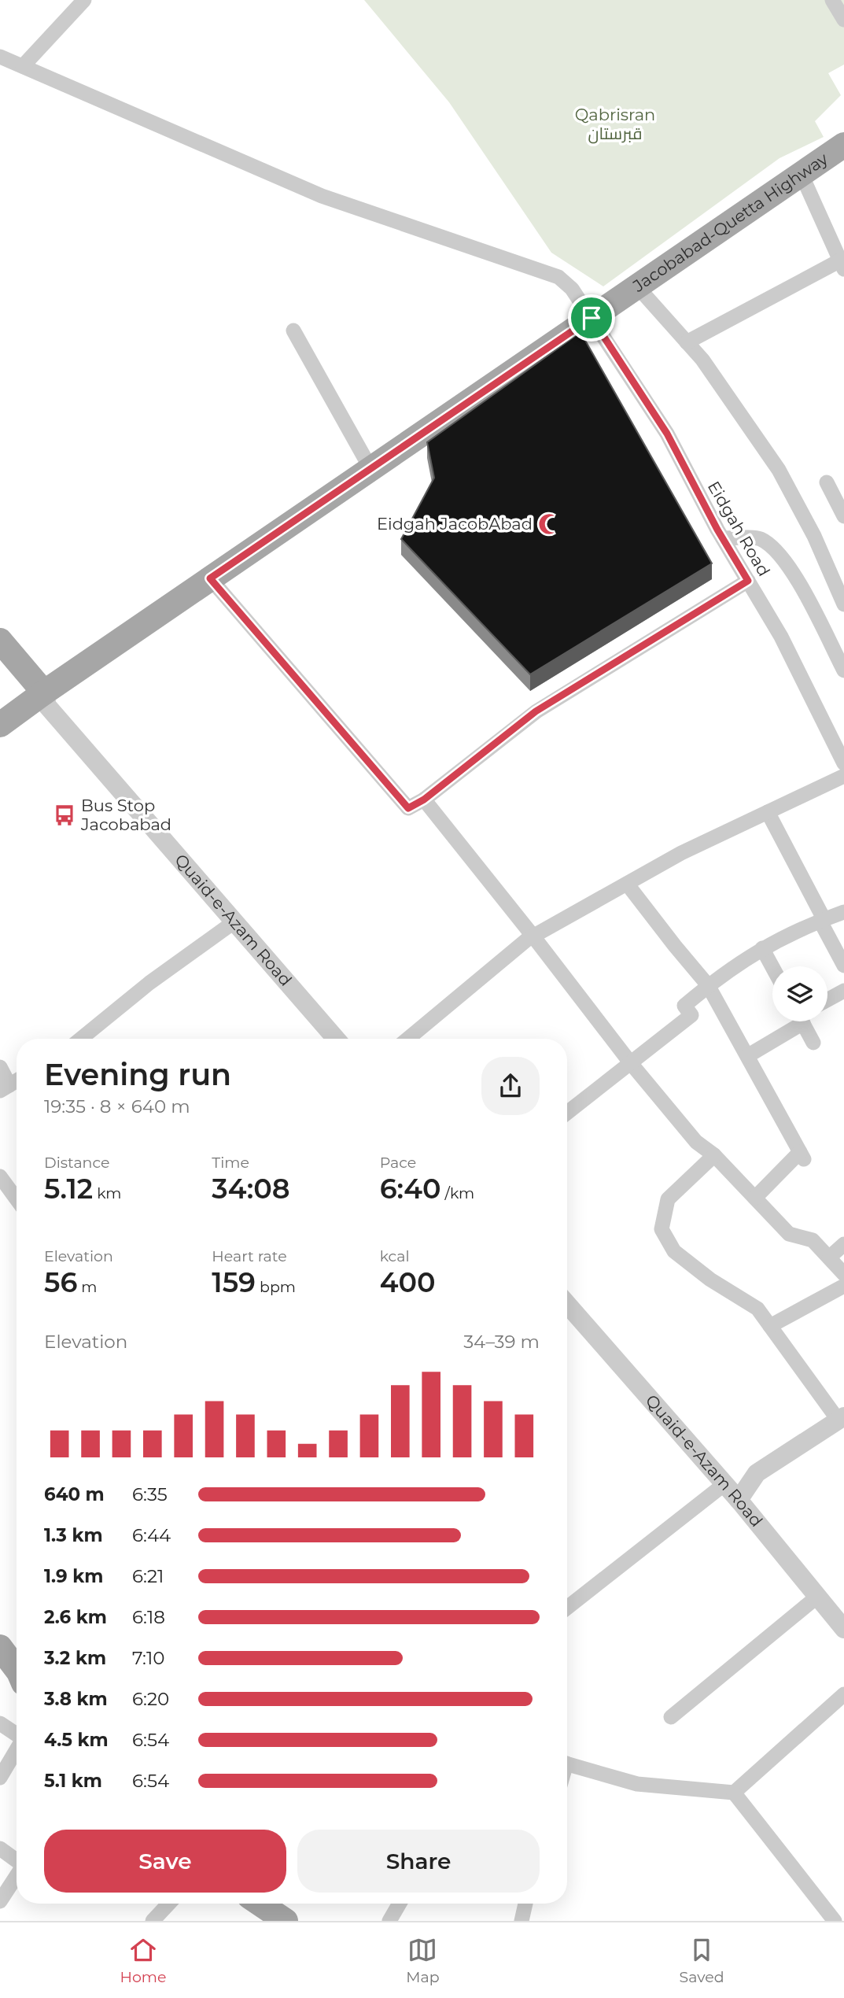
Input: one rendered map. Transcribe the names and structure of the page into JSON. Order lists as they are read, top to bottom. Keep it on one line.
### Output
{"streets":{"main road":["Jacobabad-Quetta Highway"],"street":["Eidgah Road","Quaid-e-Azam Road"]},"crossings":[["Jacobabad-Quetta Highway","Eidgah Road"],["Jacobabad-Quetta Highway","Quaid-e-Azam Road"]],"parks":["Qabrisran قبرستان"],"places":{"mosque":["Eidgah JacobAbad"],"bus stop":["Bus Stop Jacobabad"]},"page":{"heading":["Evening run","19:35 · 8 × 640 m"],"stats":[["Distance","5.12 km"],["Time","34:08"],["Pace","6:40 /km"],["Elevation","56 m"],["Heart rate","159 bpm"],["kcal","400"]],"chart":["Elevation","34–39 m"],"list":[{"name":"640 m","note":"6:35"},{"name":"1.3 km","note":"6:44"},{"name":"1.9 km","note":"6:21"},{"name":"2.6 km","note":"6:18"},{"name":"3.2 km","note":"7:10"},{"name":"3.8 km","note":"6:20"},{"name":"4.5 km","note":"6:54"},{"name":"5.1 km","note":"6:54"}],"buttons":["Save","Share"],"tabs":["Home","Map","Saved"]}}
